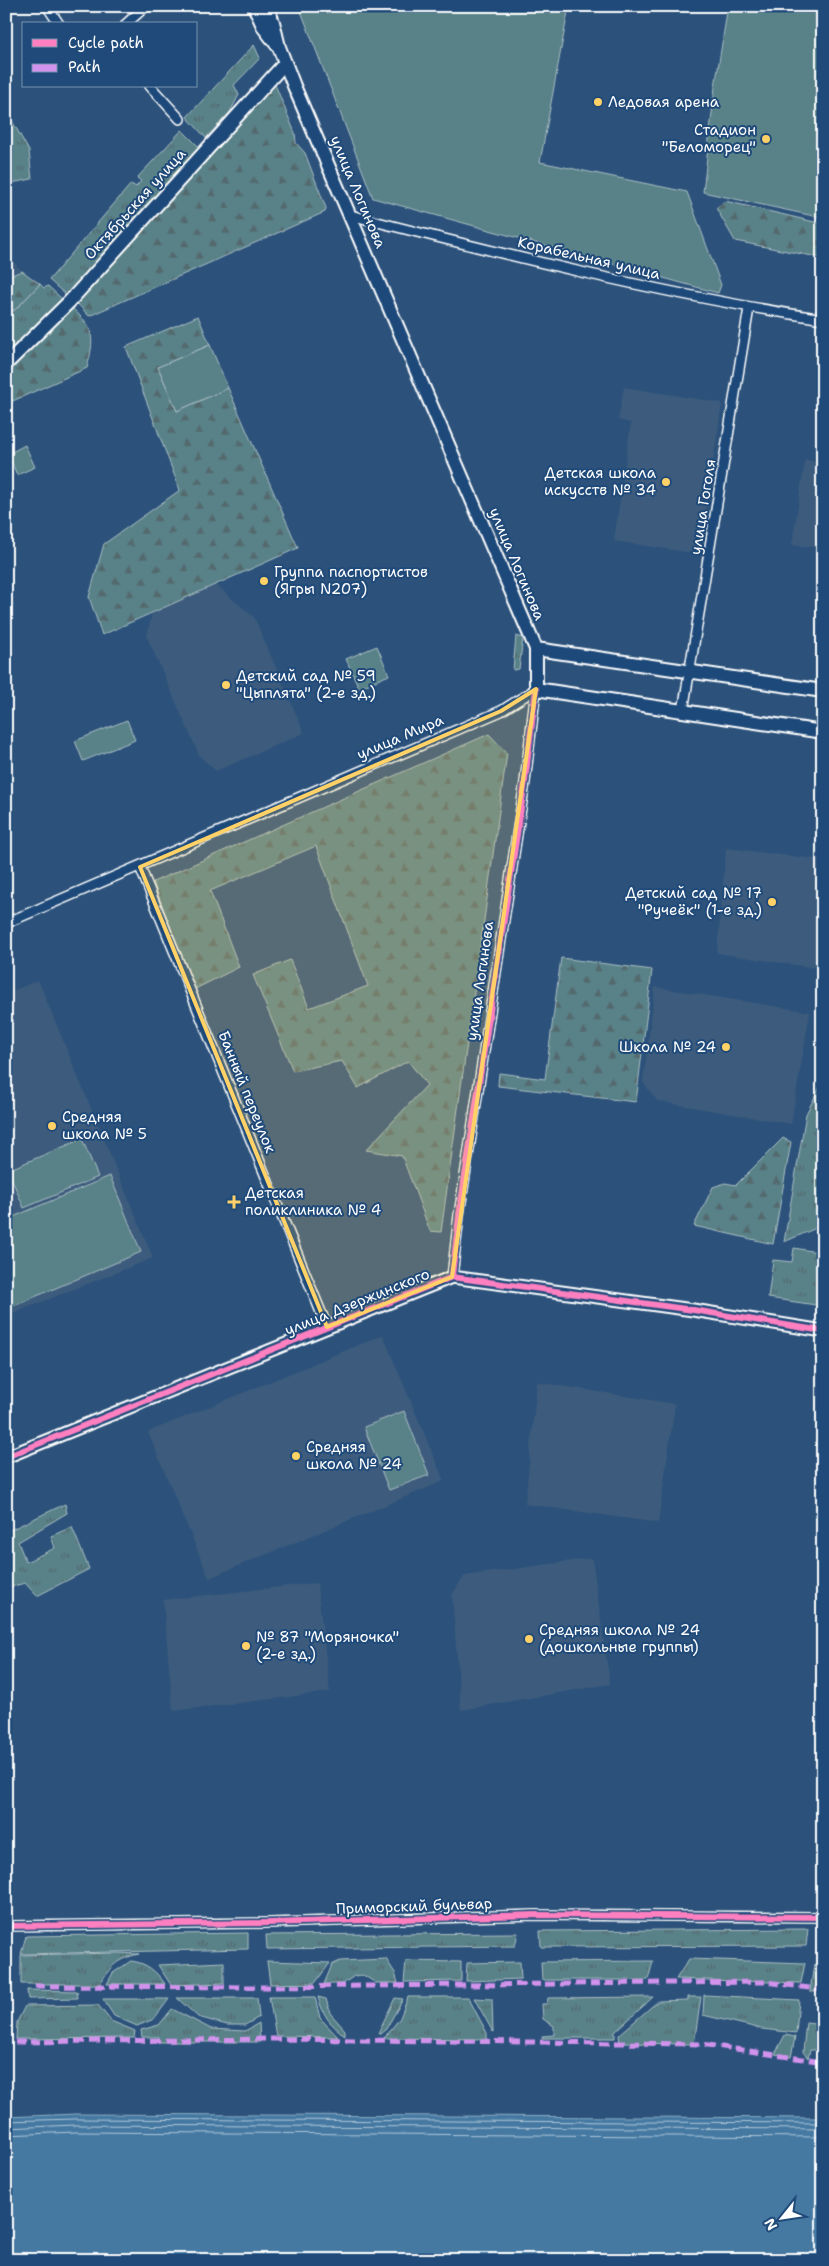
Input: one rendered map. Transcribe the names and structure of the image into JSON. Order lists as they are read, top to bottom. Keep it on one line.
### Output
{"streets":{"main road":["улица Логинова","Октябрьская улица"],"street":["Корабельная улица","улица Гоголя","улица Мира","Банный переулок","улица Дзержинского","Приморский бульвар"]},"crossings":[["улица Логинова","Октябрьская улица"],["улица Логинова","Корабельная улица"],["улица Логинова","улица Мира"],["улица Логинова","улица Дзержинского"],["Корабельная улица","улица Гоголя"],["улица Мира","Банный переулок"],["Банный переулок","улица Дзержинского"]],"places":{"other":["Ледовая арена","Стадион \"Беломорец\"","Детская школа искусств № 34","Группа паспортистов (Ягры N207)","Детский сад № 59 \"Цыплята\" (2-е зд.)","Детский сад № 17 \"Ручеёк\" (1-е зд.)","Школа № 24","Средняя школа № 5","Средняя школа № 24","Средняя школа № 24 (дошкольные группы)","№ 87 \"Моряночка\" (2-е зд.)"],"health":["Детская поликлиника № 4"]},"legend":["Cycle path","Path"],"north":"bottom left"}
